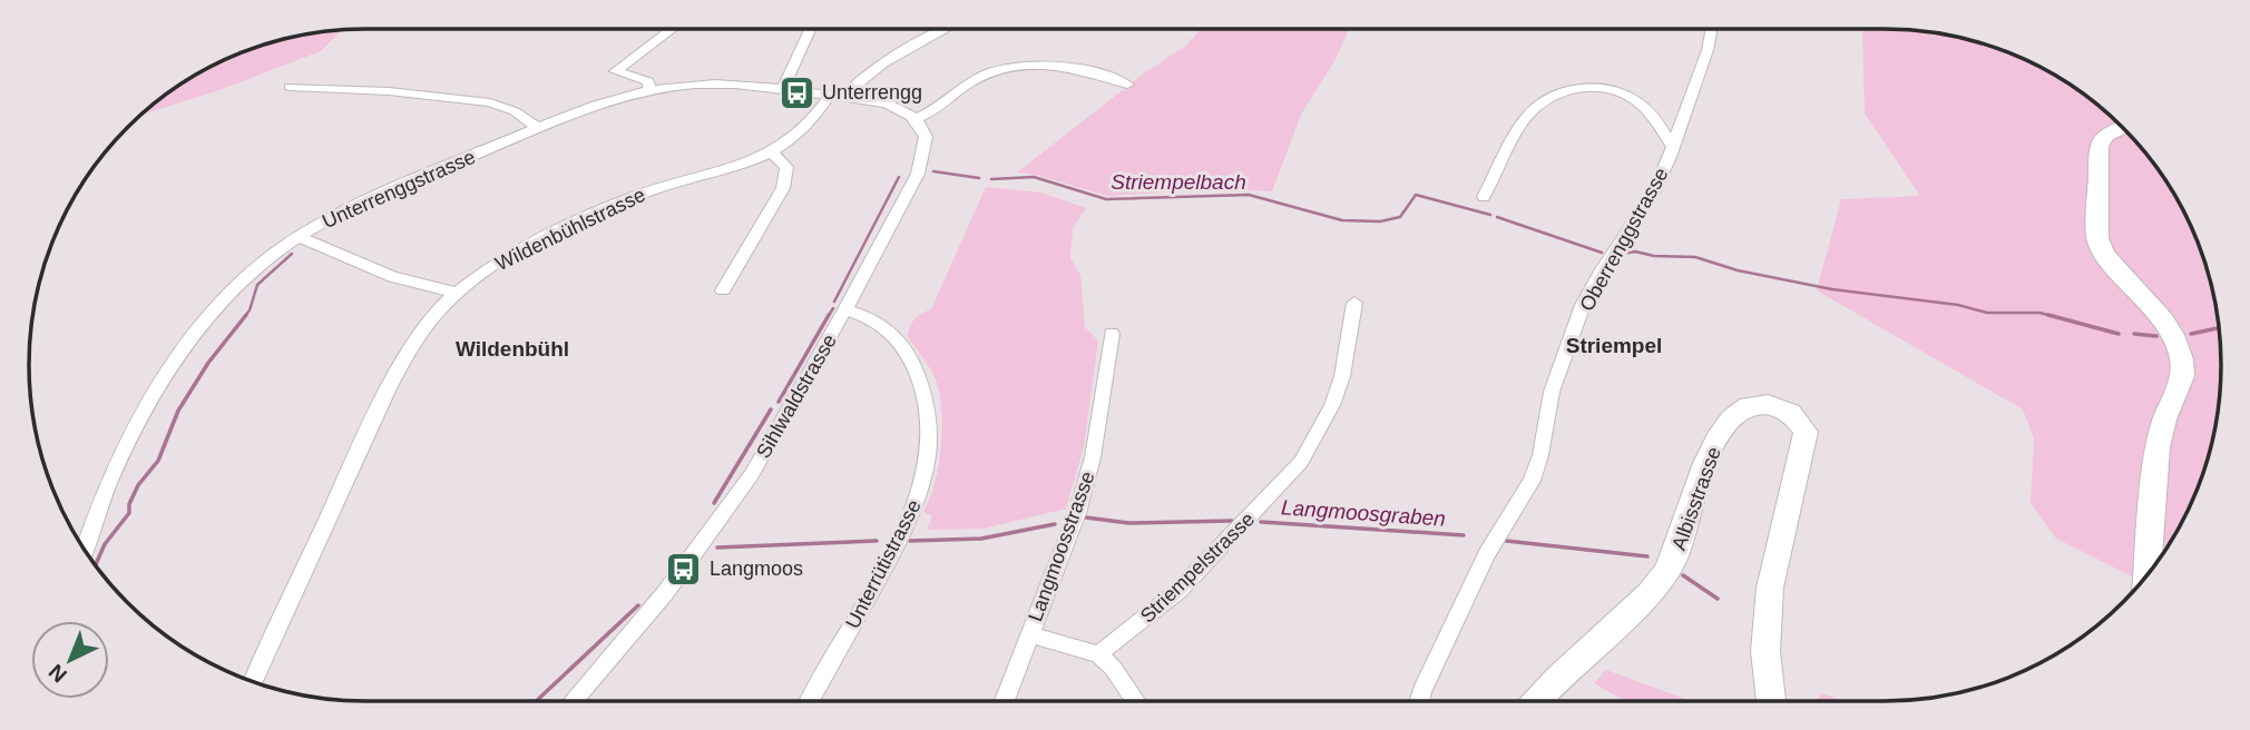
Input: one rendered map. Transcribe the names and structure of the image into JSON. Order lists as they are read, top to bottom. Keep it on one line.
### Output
{"streets":{"main road":["Albisstrasse"],"street":["Unterrenggstrasse","Wildenbühlstrasse","Oberrenggstrasse","Sihlwaldstrasse","Langmoosstrasse","Unterrütistrasse","Striempelstrasse"]},"crossings":[["Unterrenggstrasse","Wildenbühlstrasse"],["Sihlwaldstrasse","Unterrütistrasse"]],"districts":["Striempel","Wildenbühl"],"water":["Striempelbach","Langmoosgraben"],"places":{"bus stop":["Unterrengg","Langmoos"]},"north":"bottom left"}
